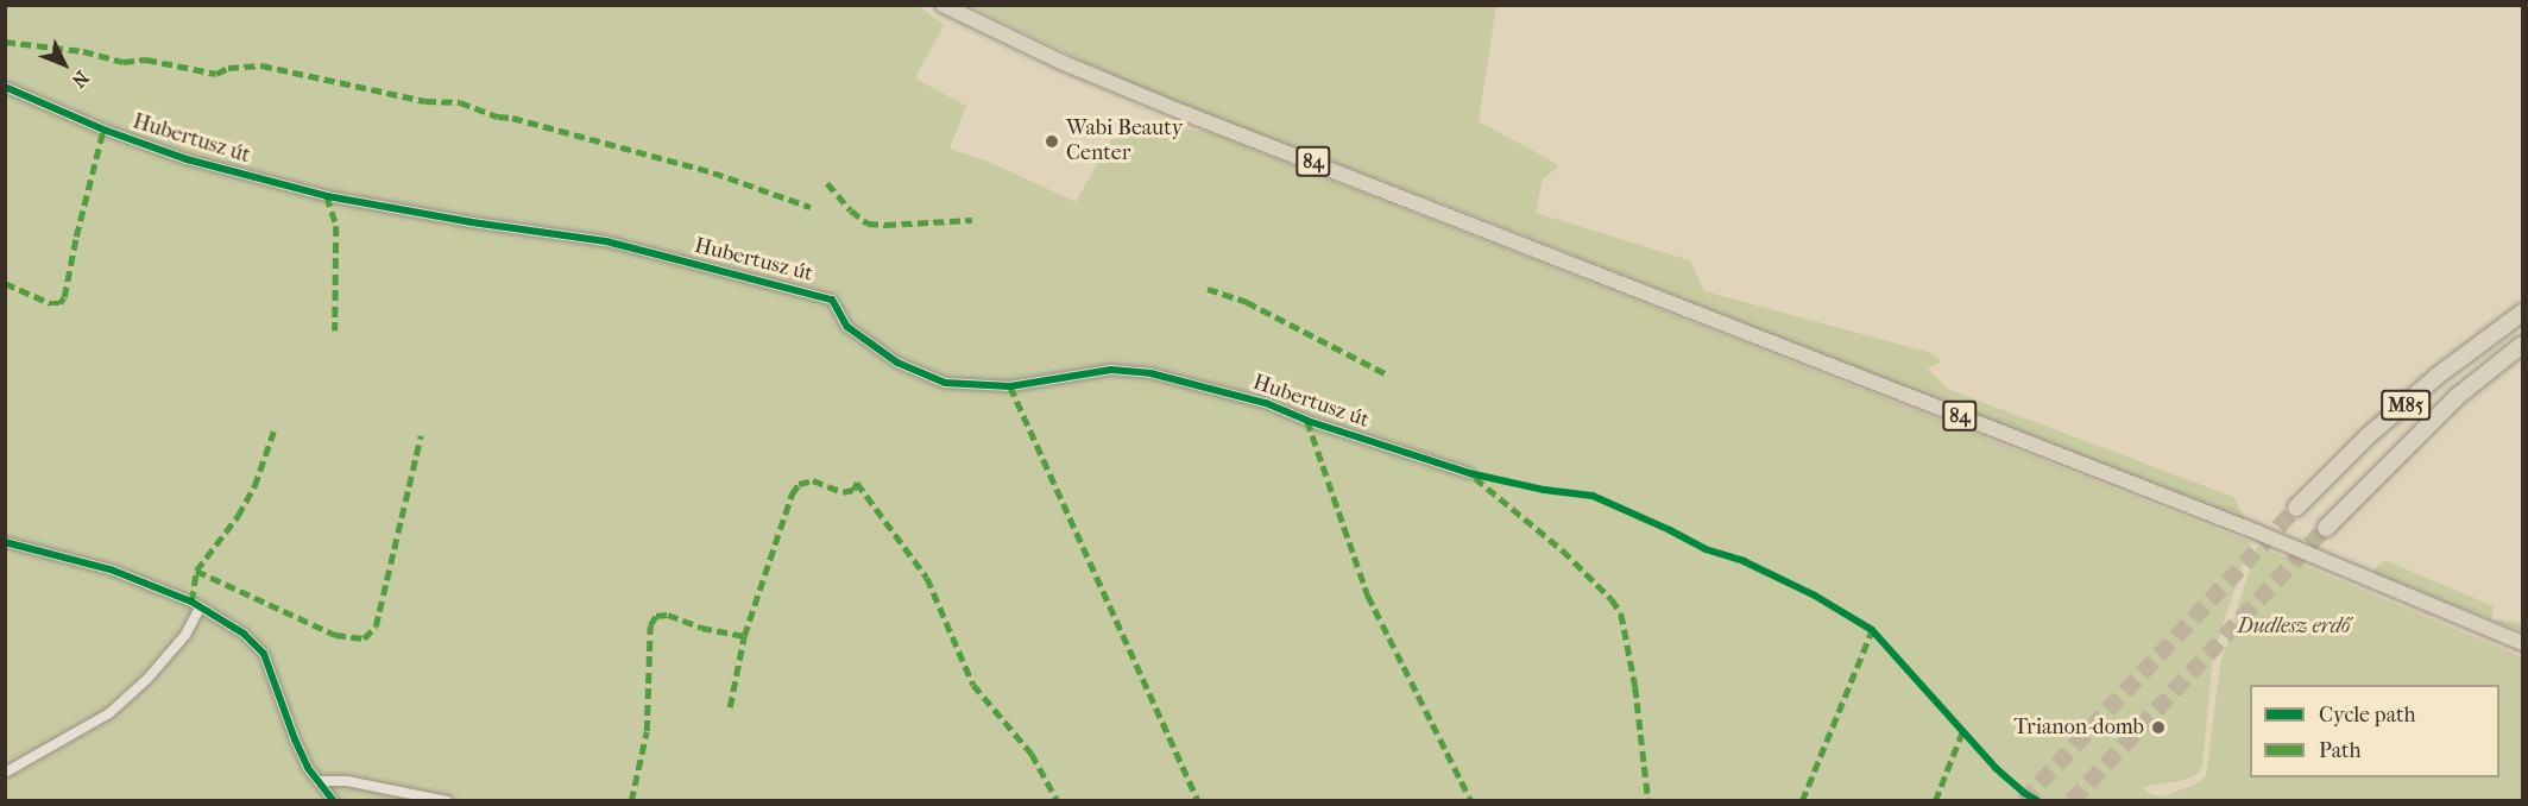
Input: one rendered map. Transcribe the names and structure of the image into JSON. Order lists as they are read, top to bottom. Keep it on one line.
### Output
{"streets":{"highway":["M85"],"main road":["84"],"street":["Hubertusz út"]},"parks":["Dudlesz erdő"],"places":["Wabi Beauty Center","Trianon-domb"],"legend":["Cycle path","Path"],"north":"bottom right"}
